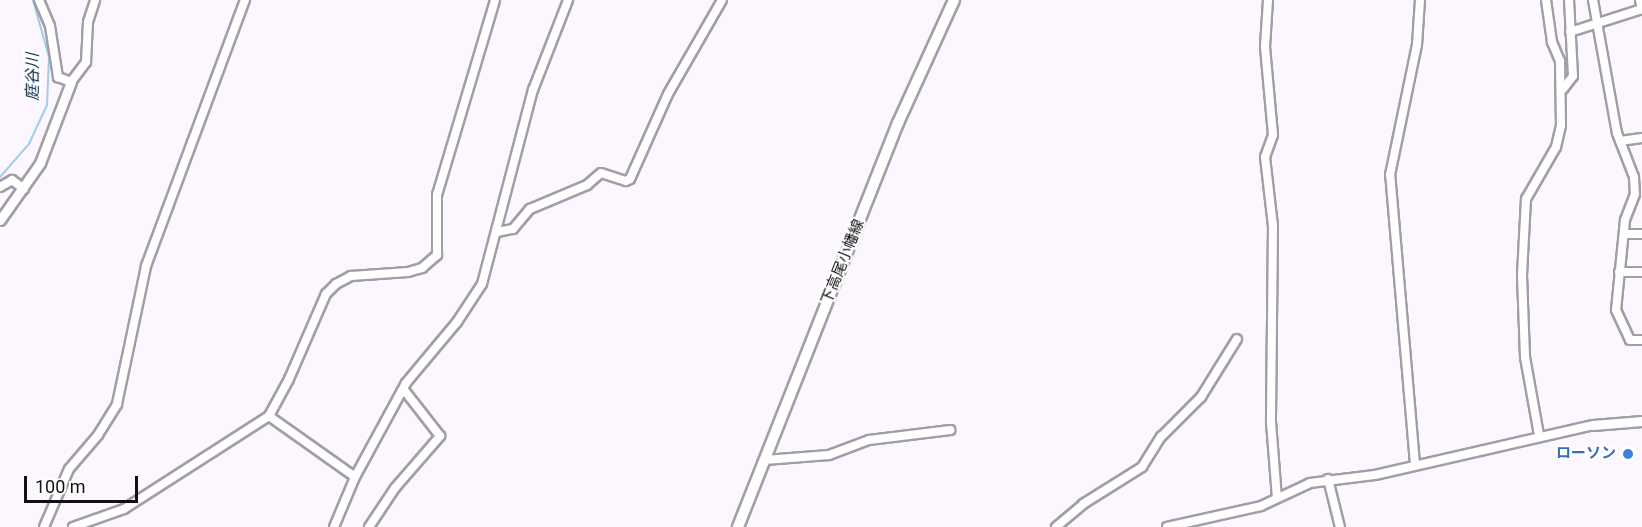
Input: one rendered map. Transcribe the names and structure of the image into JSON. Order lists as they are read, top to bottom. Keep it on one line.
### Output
{"streets":{"main road":["下高尾小幡線"]},"water":["庭谷川"],"places":["ローソン"],"scale_bar":"100 m"}
